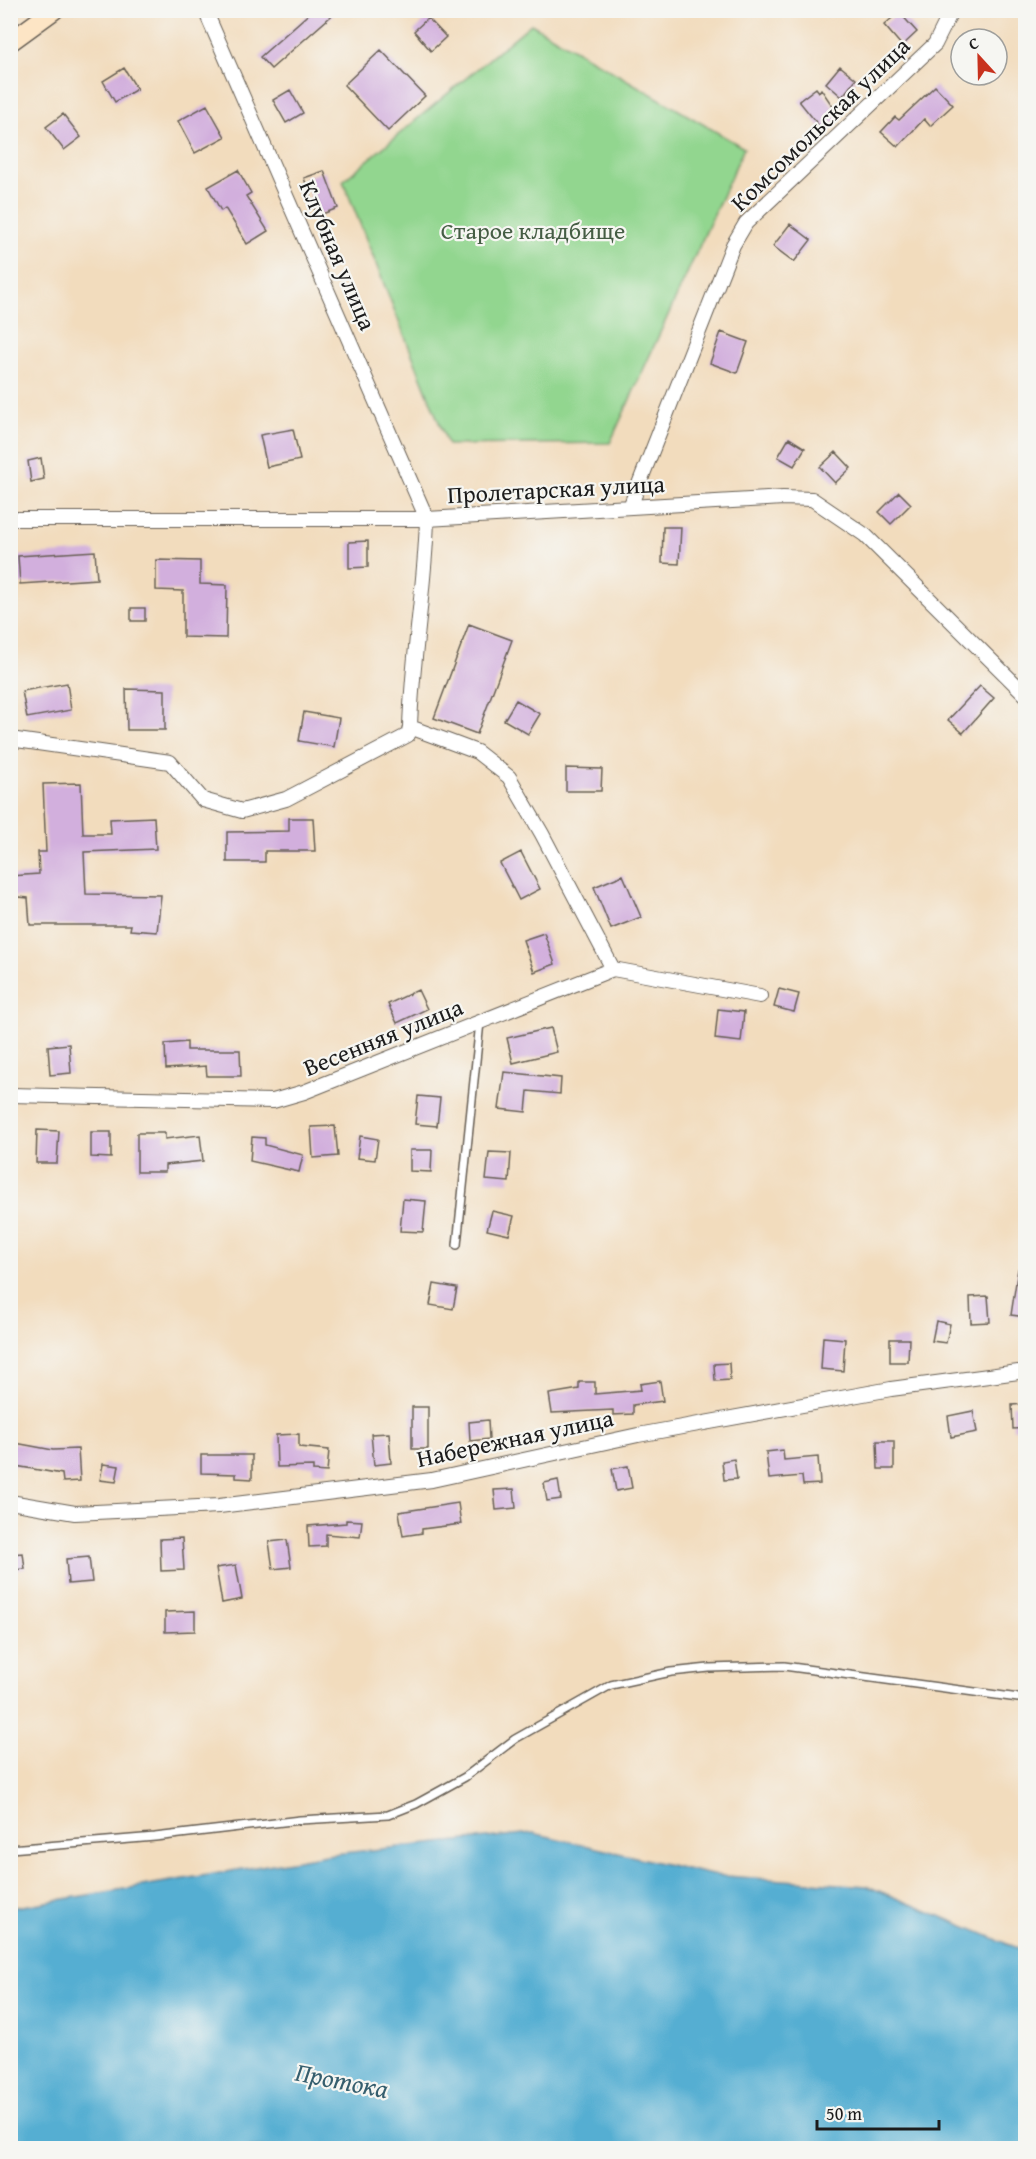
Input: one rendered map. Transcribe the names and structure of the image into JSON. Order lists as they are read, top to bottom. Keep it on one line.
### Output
{"streets":{"street":["Комсомольская улица","Клубная улица","Пролетарская улица","Весенняя улица","Набережная улица"]},"crossings":[["Комсомольская улица","Пролетарская улица"],["Клубная улица","Пролетарская улица"]],"water":["Протока"],"parks":["Старое кладбище"],"scale_bar":"50 m","north":"top"}
